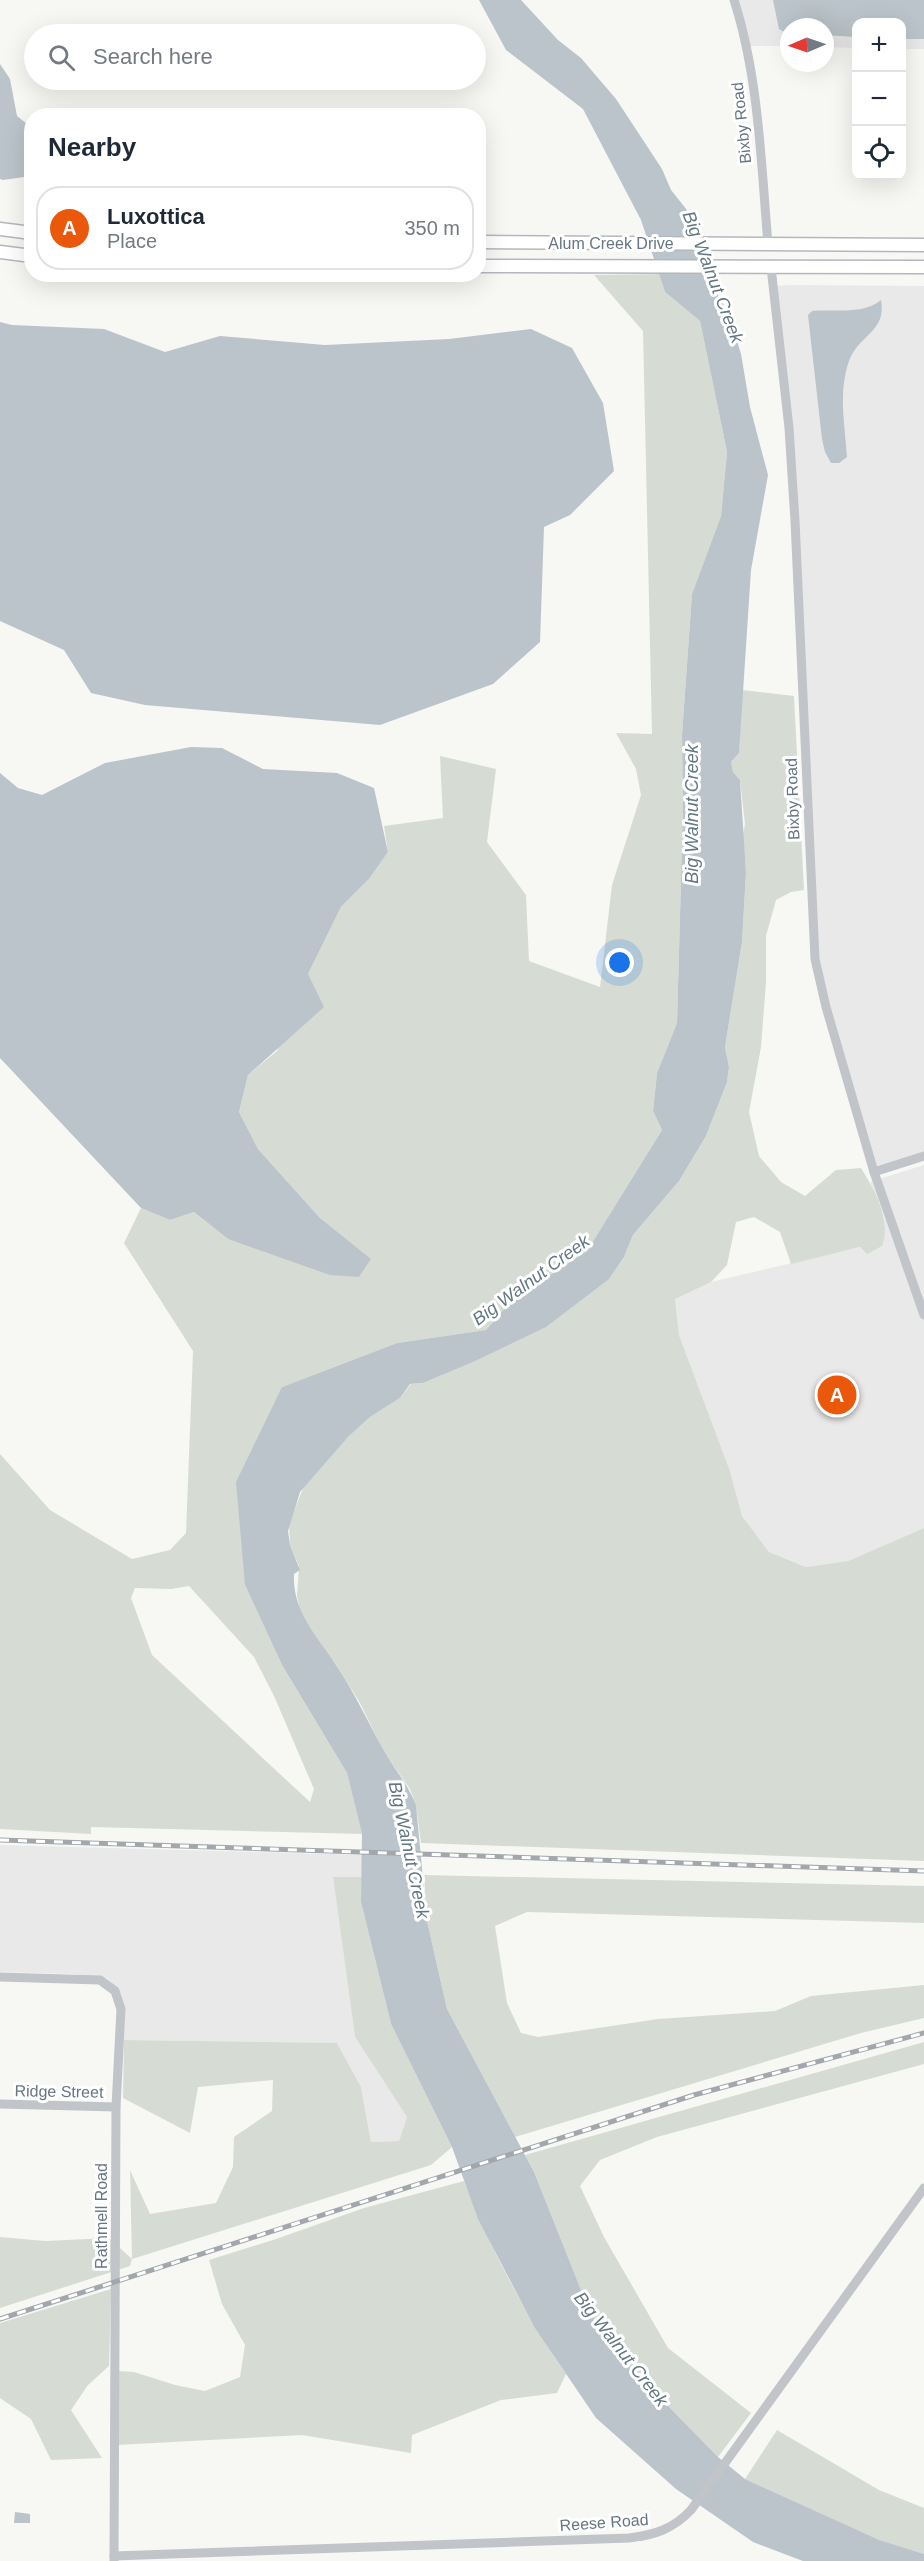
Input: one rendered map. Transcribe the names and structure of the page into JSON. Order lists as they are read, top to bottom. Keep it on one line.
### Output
{"streets":{"main road":["Alum Creek Drive"],"street":["Bixby Road","Ridge Street","Rathmell Road","Reese Road"]},"crossings":[["Bixby Road","Alum Creek Drive"],["Ridge Street","Rathmell Road"],["Rathmell Road","Reese Road"]],"water":["Big Walnut Creek"],"north":"left","page":{"map_buttons":["+","−"],"search":"Search here","heading":"Nearby","list":[{"mark":"A","name":"Luxottica","note":"Place","value":"350 m"}],"pins":"A"}}
